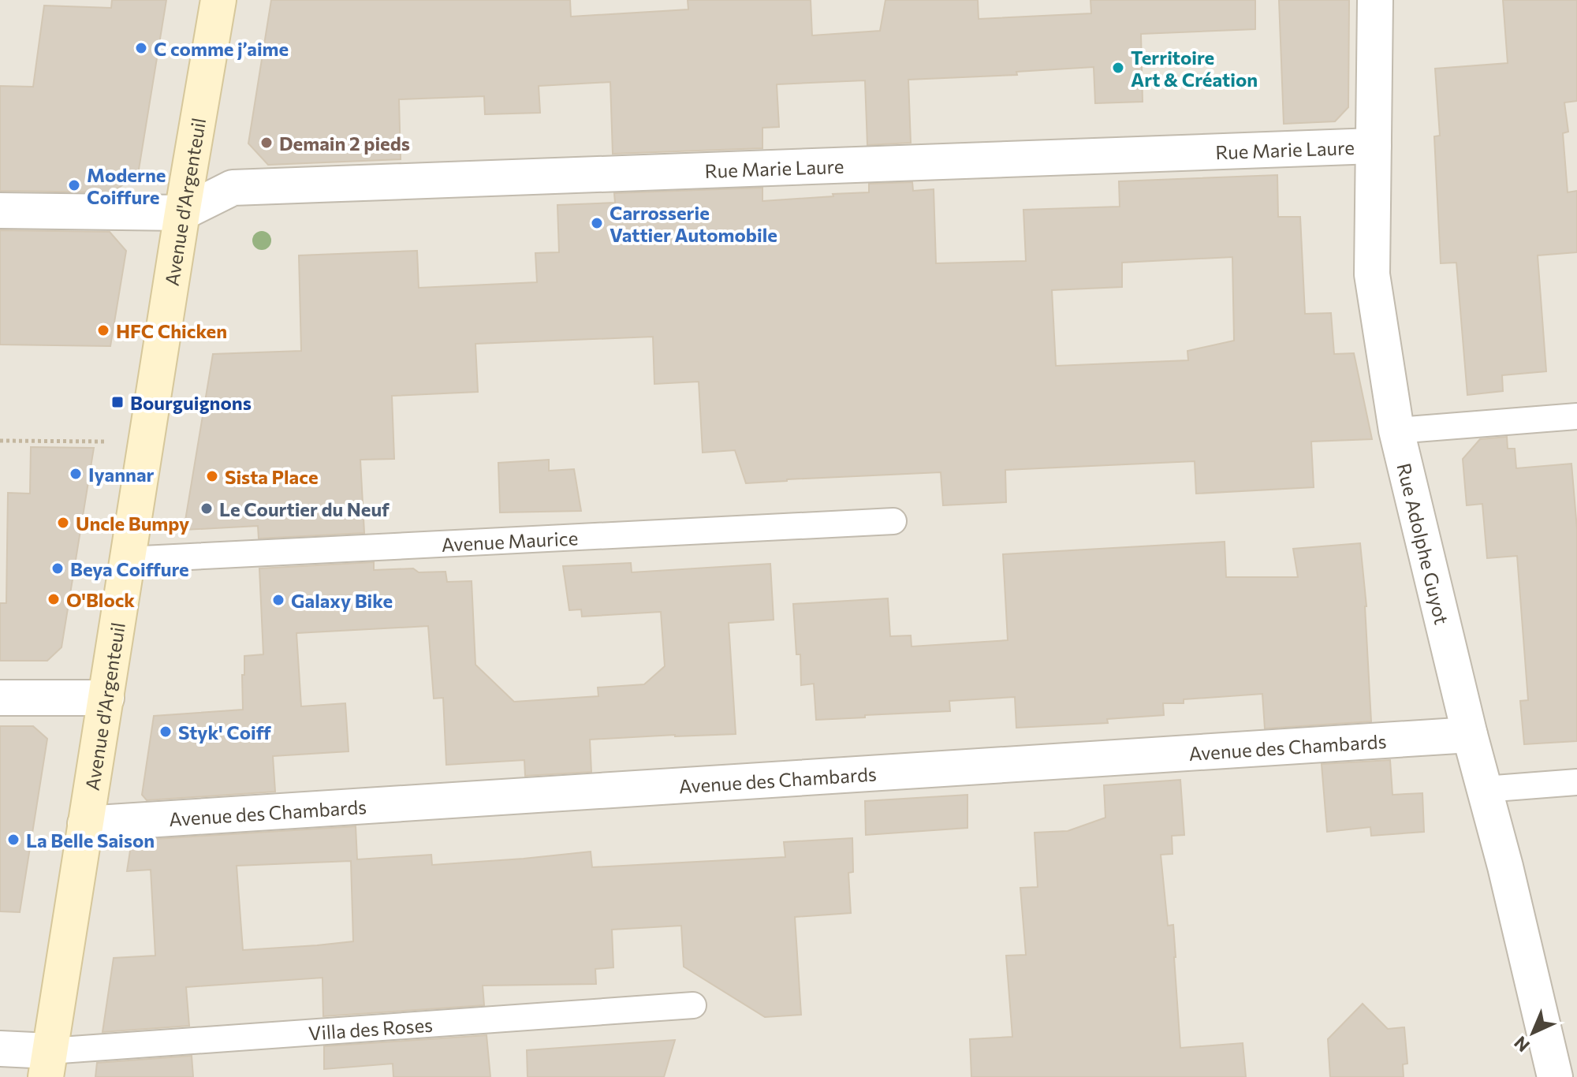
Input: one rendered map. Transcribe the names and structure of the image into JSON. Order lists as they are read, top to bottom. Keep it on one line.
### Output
{"streets":{"main road":["Avenue d'Argenteuil"],"street":["Rue Marie Laure","Rue Adolphe Guyot","Avenue des Chambards"],"lane":["Avenue Maurice","Villa des Roses"]},"crossings":[["Rue Marie Laure","Avenue d'Argenteuil"],["Rue Marie Laure","Rue Adolphe Guyot"],["Avenue d'Argenteuil","Avenue Maurice"],["Avenue d'Argenteuil","Avenue des Chambards"],["Avenue d'Argenteuil","Villa des Roses"],["Rue Adolphe Guyot","Avenue des Chambards"]],"places":{"other":["C comme j’aime","Territoire Art & Création","Demain 2 pieds","Moderne Coiffure","Carrosserie Vattier Automobile","HFC Chicken","Iyannar","Sista Place","Le Courtier du Neuf","Uncle Bumpy","Beya Coiffure","O'Block","Galaxy Bike","Styk' Coiff","La Belle Saison"],"transit":["Bourguignons"]},"north":"bottom left"}
